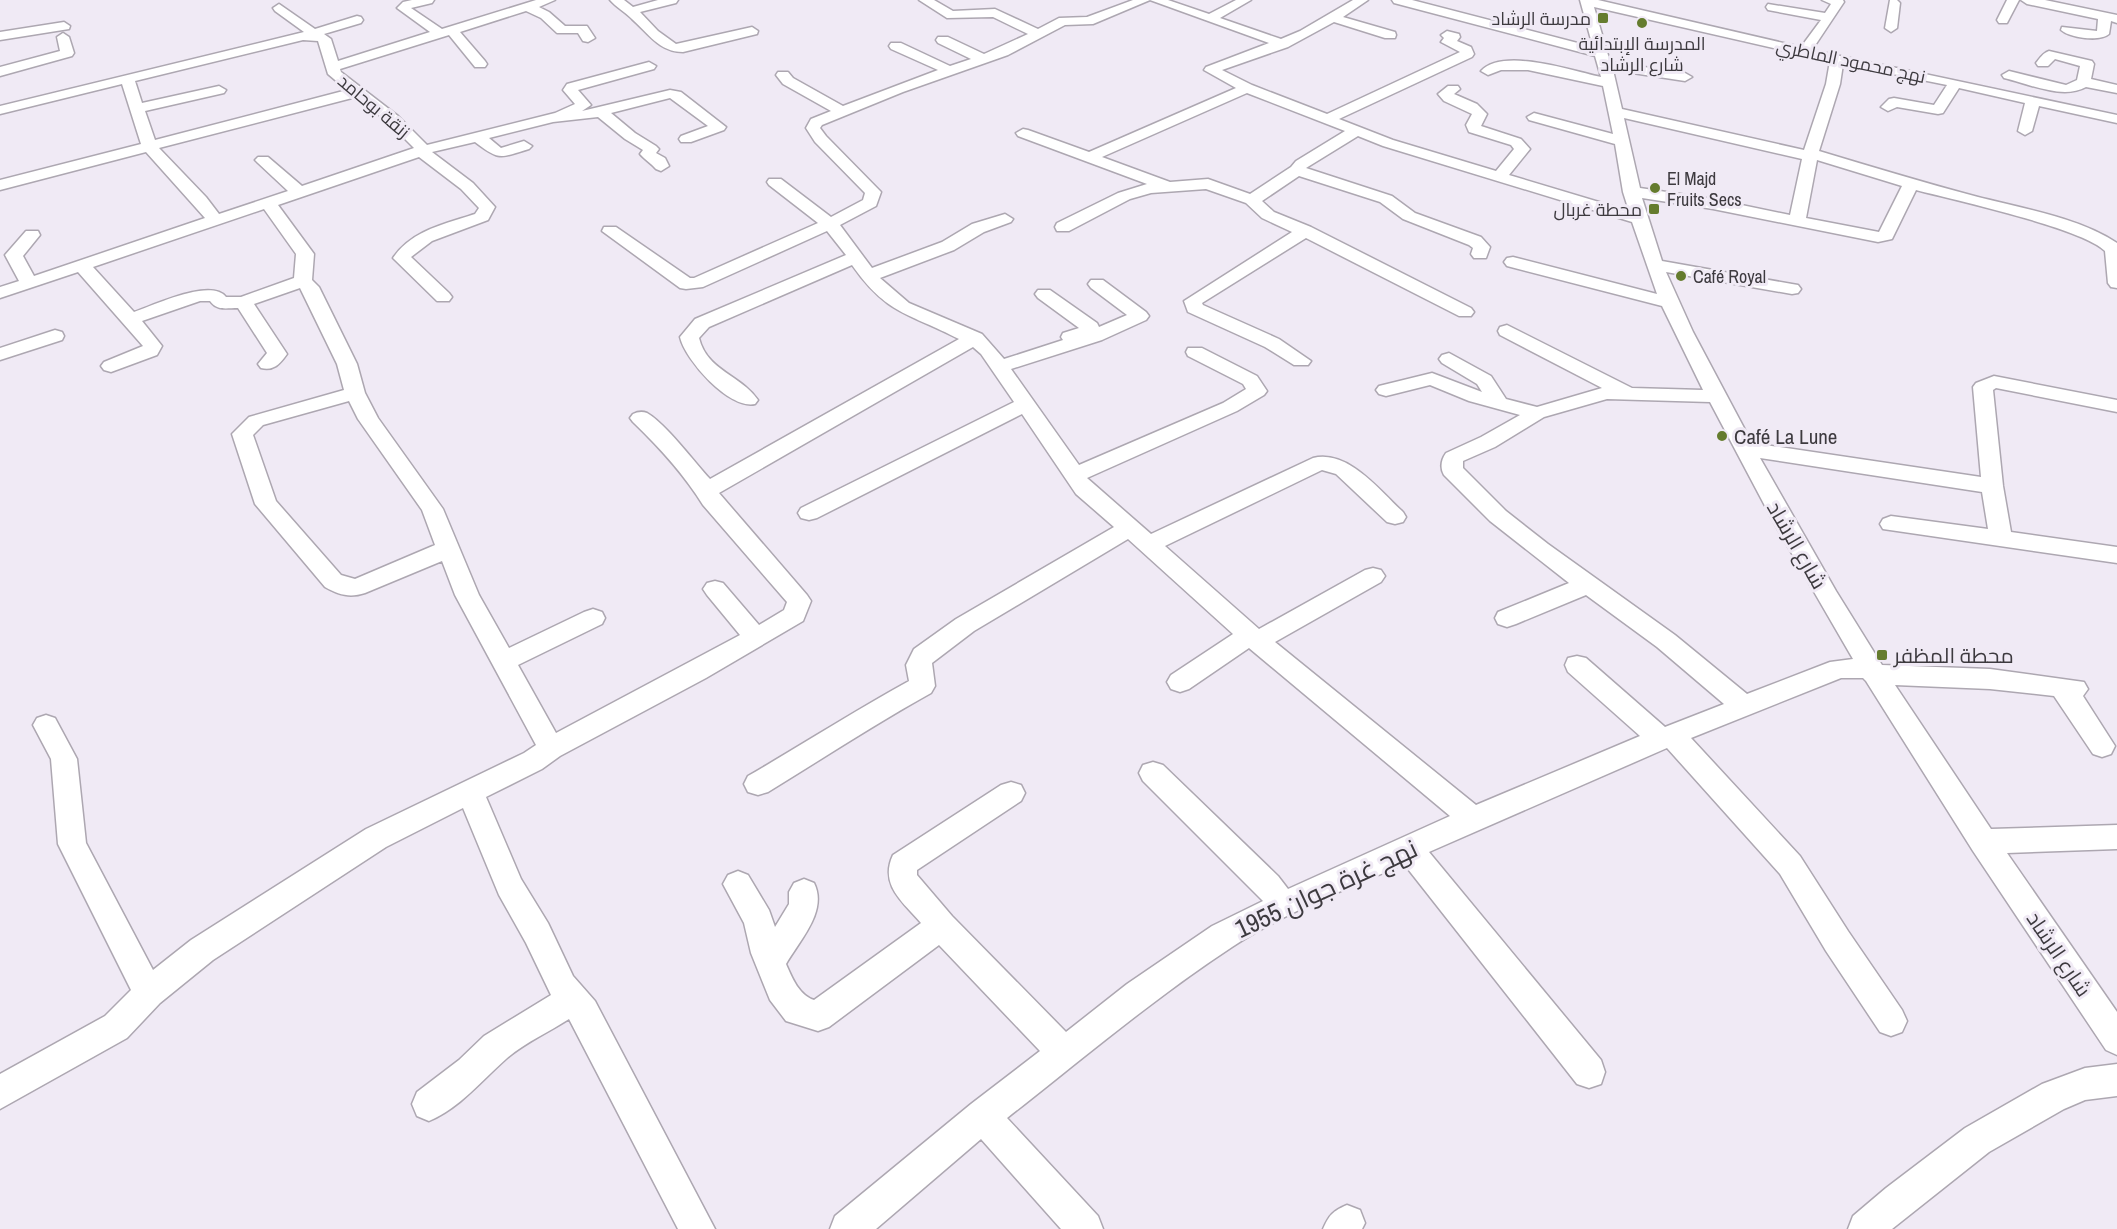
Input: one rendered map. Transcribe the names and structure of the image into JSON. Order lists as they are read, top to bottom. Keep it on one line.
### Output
{"streets":{"street":["نهج محمود الماطري","زنقة بوحامد","شارع الرشاد","نهج غرة جوان 1955"]},"crossings":[["نهج محمود الماطري","شارع الرشاد"],["شارع الرشاد","نهج غرة جوان 1955"]],"places":{"transit":["مدرسة الرشاد","محطة غربال","محطة المظفر"],"other":["المدرسة الإبتدائية شارع الرشاد","El Majd Fruits Secs","Café Royal","Café La Lune"]}}
